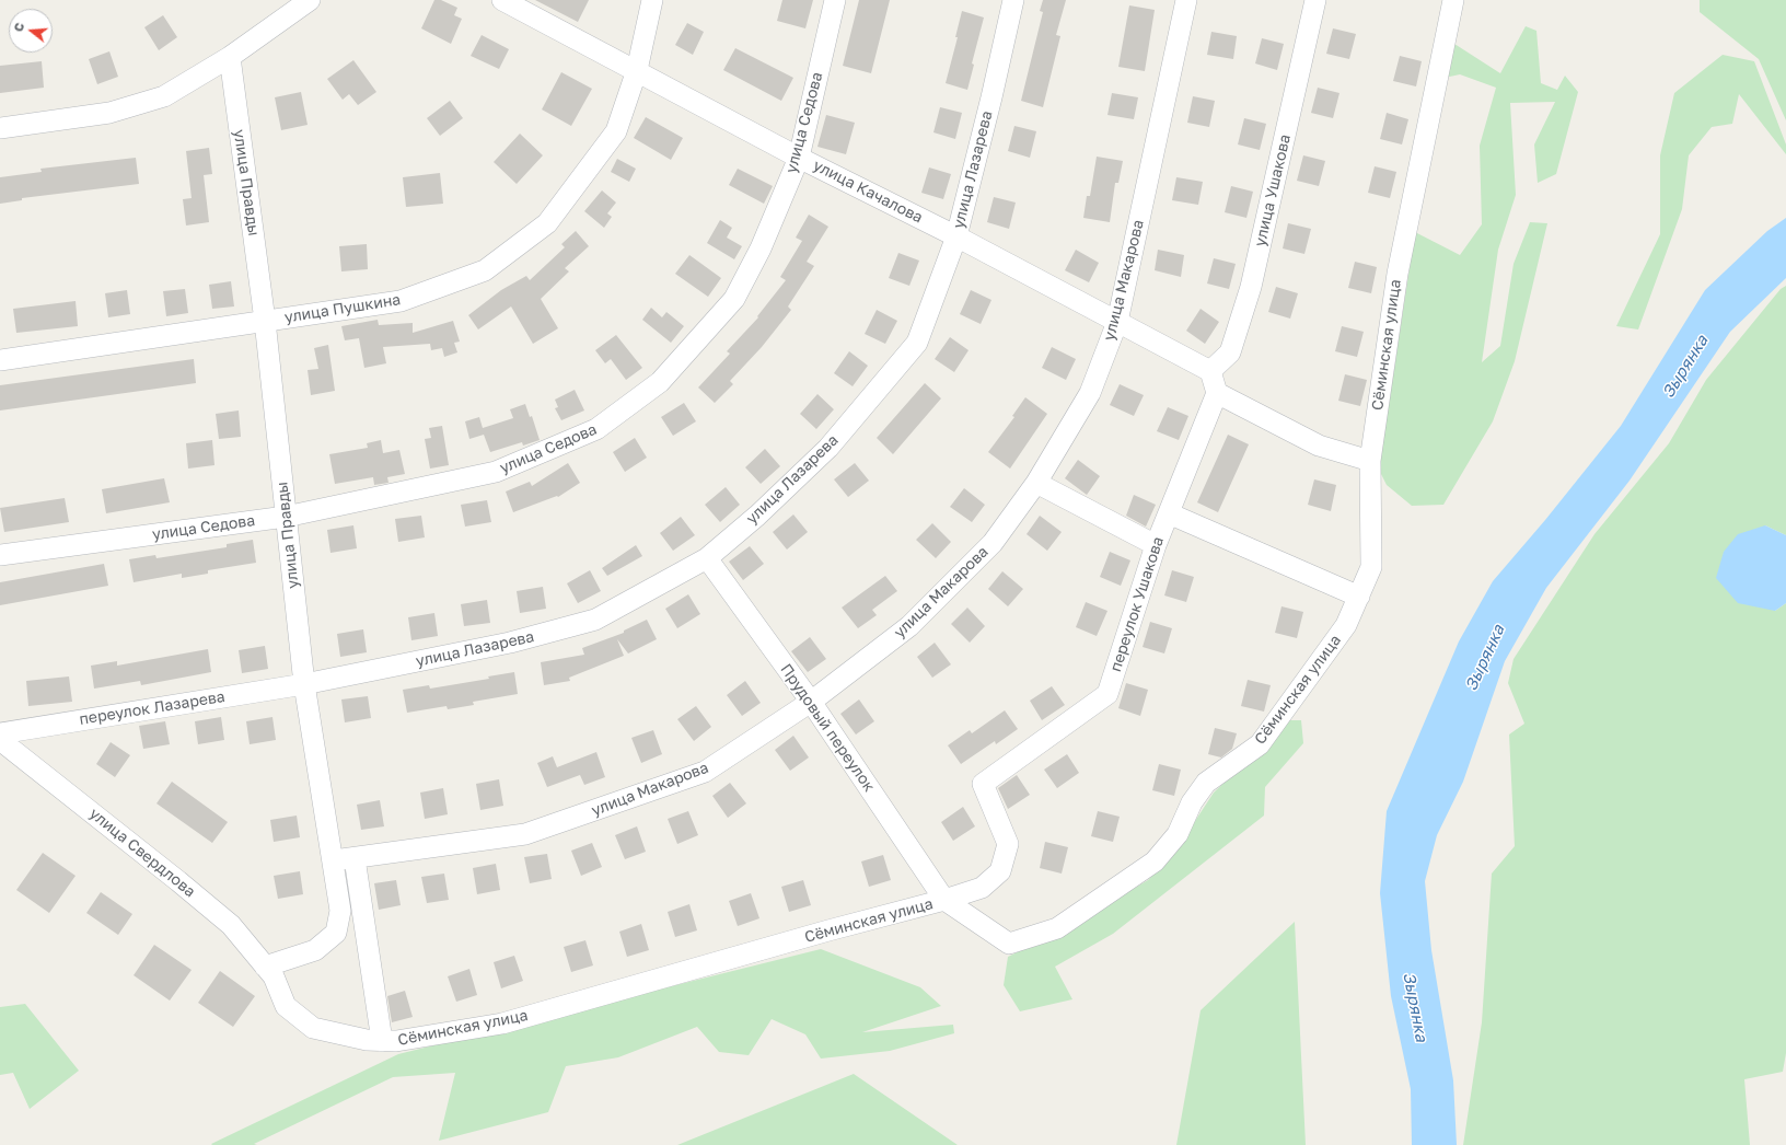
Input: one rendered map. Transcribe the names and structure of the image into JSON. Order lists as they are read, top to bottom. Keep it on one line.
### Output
{"streets":{"street":["улица Седова","улица Лазарева","улица Правды","улица Ушакова","улица Качалова","улица Макарова","улица Пушкина","Сёминская улица","переулок Ушакова","переулок Лазарева","Прудовый переулок","улица Свердлова"]},"crossings":[["улица Седова","улица Правды"],["улица Седова","улица Качалова"],["улица Лазарева","улица Правды"],["улица Лазарева","улица Качалова"],["улица Лазарева","переулок Лазарева"],["улица Лазарева","Прудовый переулок"],["улица Правды","улица Макарова"],["улица Правды","улица Пушкина"],["улица Правды","Сёминская улица"],["улица Правды","переулок Лазарева"],["улица Правды","улица Свердлова"],["улица Ушакова","улица Качалова"],["улица Качалова","улица Макарова"],["улица Качалова","улица Пушкина"],["улица Макарова","Прудовый переулок"],["Сёминская улица","переулок Ушакова"],["Сёминская улица","Прудовый переулок"],["Сёминская улица","улица Свердлова"],["переулок Ушакова","Прудовый переулок"]],"water":["Зырянка"],"north":"left"}
